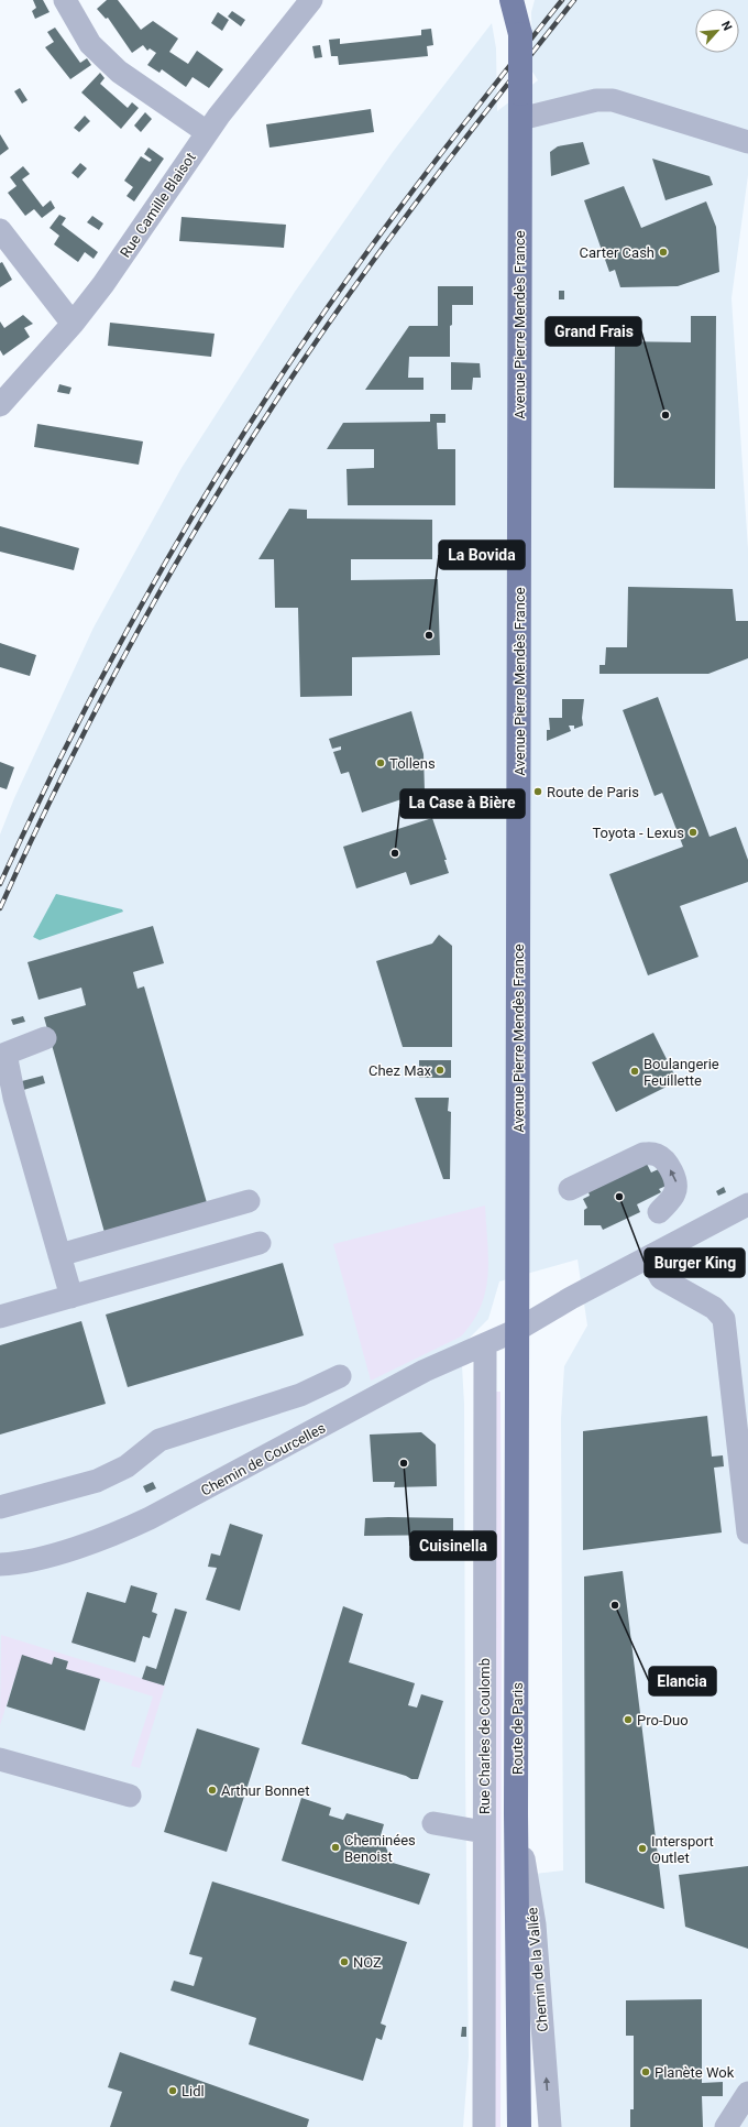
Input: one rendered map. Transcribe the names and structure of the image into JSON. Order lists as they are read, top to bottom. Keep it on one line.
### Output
{"streets":{"main road":["Avenue Pierre Mendès France","Route de Paris"],"street":["Rue Camille Blaisot","Chemin de Courcelles","Rue Charles de Coulomb","Chemin de la Vallée"]},"crossings":[["Avenue Pierre Mendès France","Chemin de Courcelles"],["Avenue Pierre Mendès France","Route de Paris"],["Chemin de Courcelles","Route de Paris"],["Chemin de Courcelles","Rue Charles de Coulomb"],["Route de Paris","Chemin de la Vallée"]],"one_way":["Chemin de la Vallée"],"places":["Carter Cash","Grand Frais","La Bovida","Tollens","Route de Paris","Toyota - Lexus","La Case à Bière","Chez Max","Boulangerie Feuillette","Burger King","Cuisinella","Elancia","Pro-Duo","Arthur Bonnet","Cheminées Benoist","Intersport Outlet","NOZ","Planète Wok","Lidl"],"north":"top right"}
